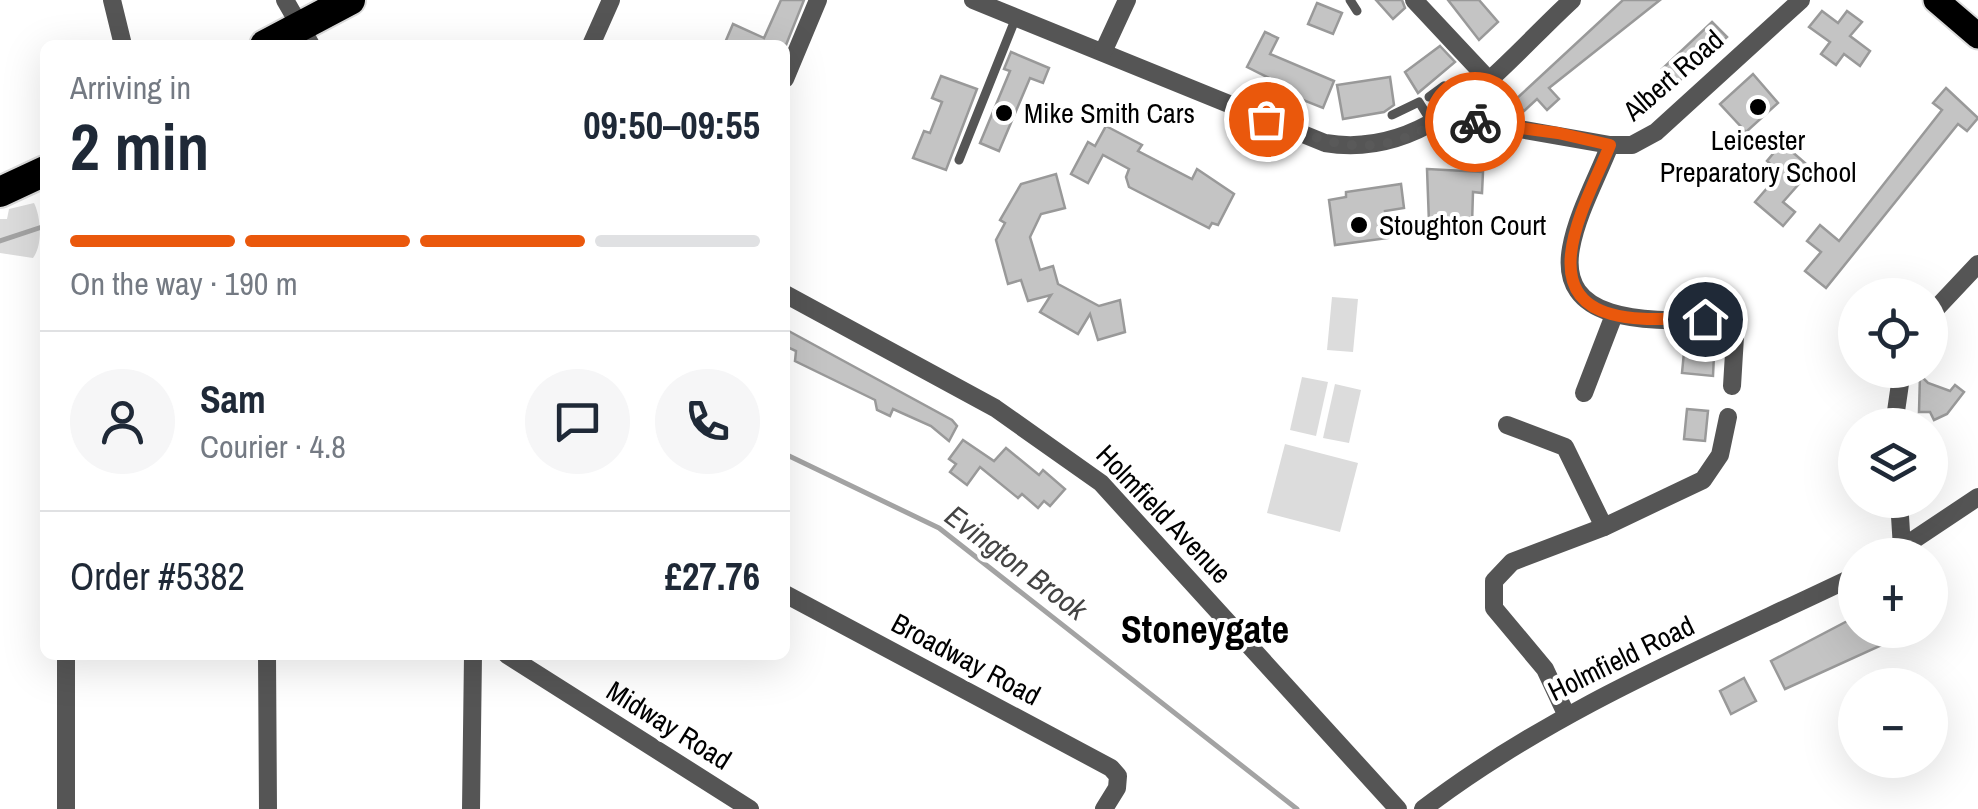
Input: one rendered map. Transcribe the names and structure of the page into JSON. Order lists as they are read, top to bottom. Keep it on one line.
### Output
{"streets":{"street":["Albert Road","Holmfield Avenue","Holmfield Road","Broadway Road","Midway Road"]},"districts":["Stoneygate"],"water":["Evington Brook"],"places":["Leicester Preparatory School","Mike Smith Cars","Stoughton Court"],"page":{"heading":["2 min","Arriving in","09:50–09:55"],"panel":["Sam","Courier · 4.8","Order #5382","£27.76"],"bar":"On the way · 190 m","map_buttons":["+","−"]}}
